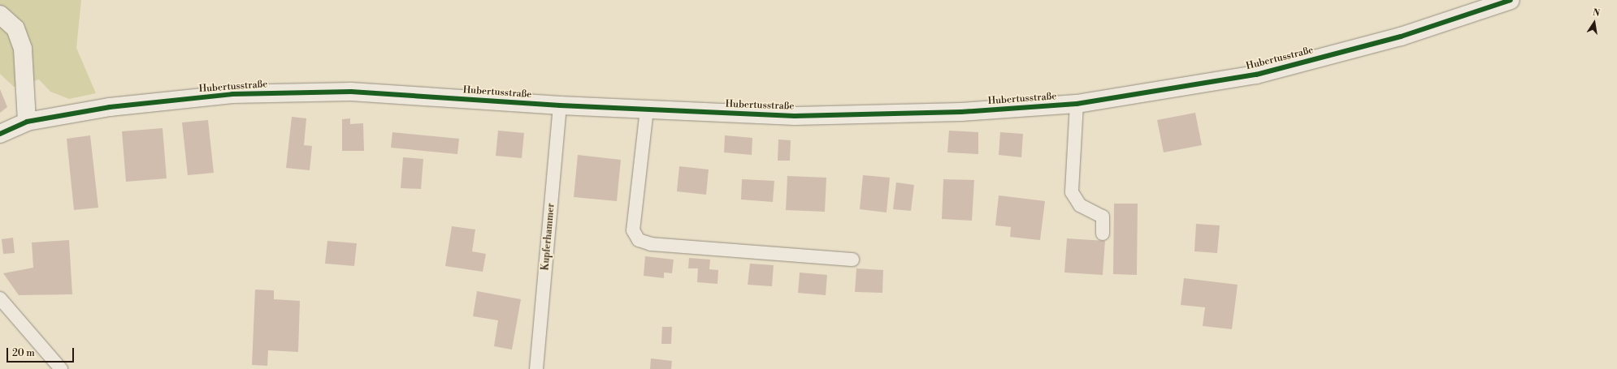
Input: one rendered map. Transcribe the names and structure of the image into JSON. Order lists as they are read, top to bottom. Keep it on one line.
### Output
{"streets":{"street":["Hubertusstraße"],"lane":["Kupferhammer"]},"crossings":[["Hubertusstraße","Kupferhammer"]],"scale_bar":"20 m","north":"top"}
